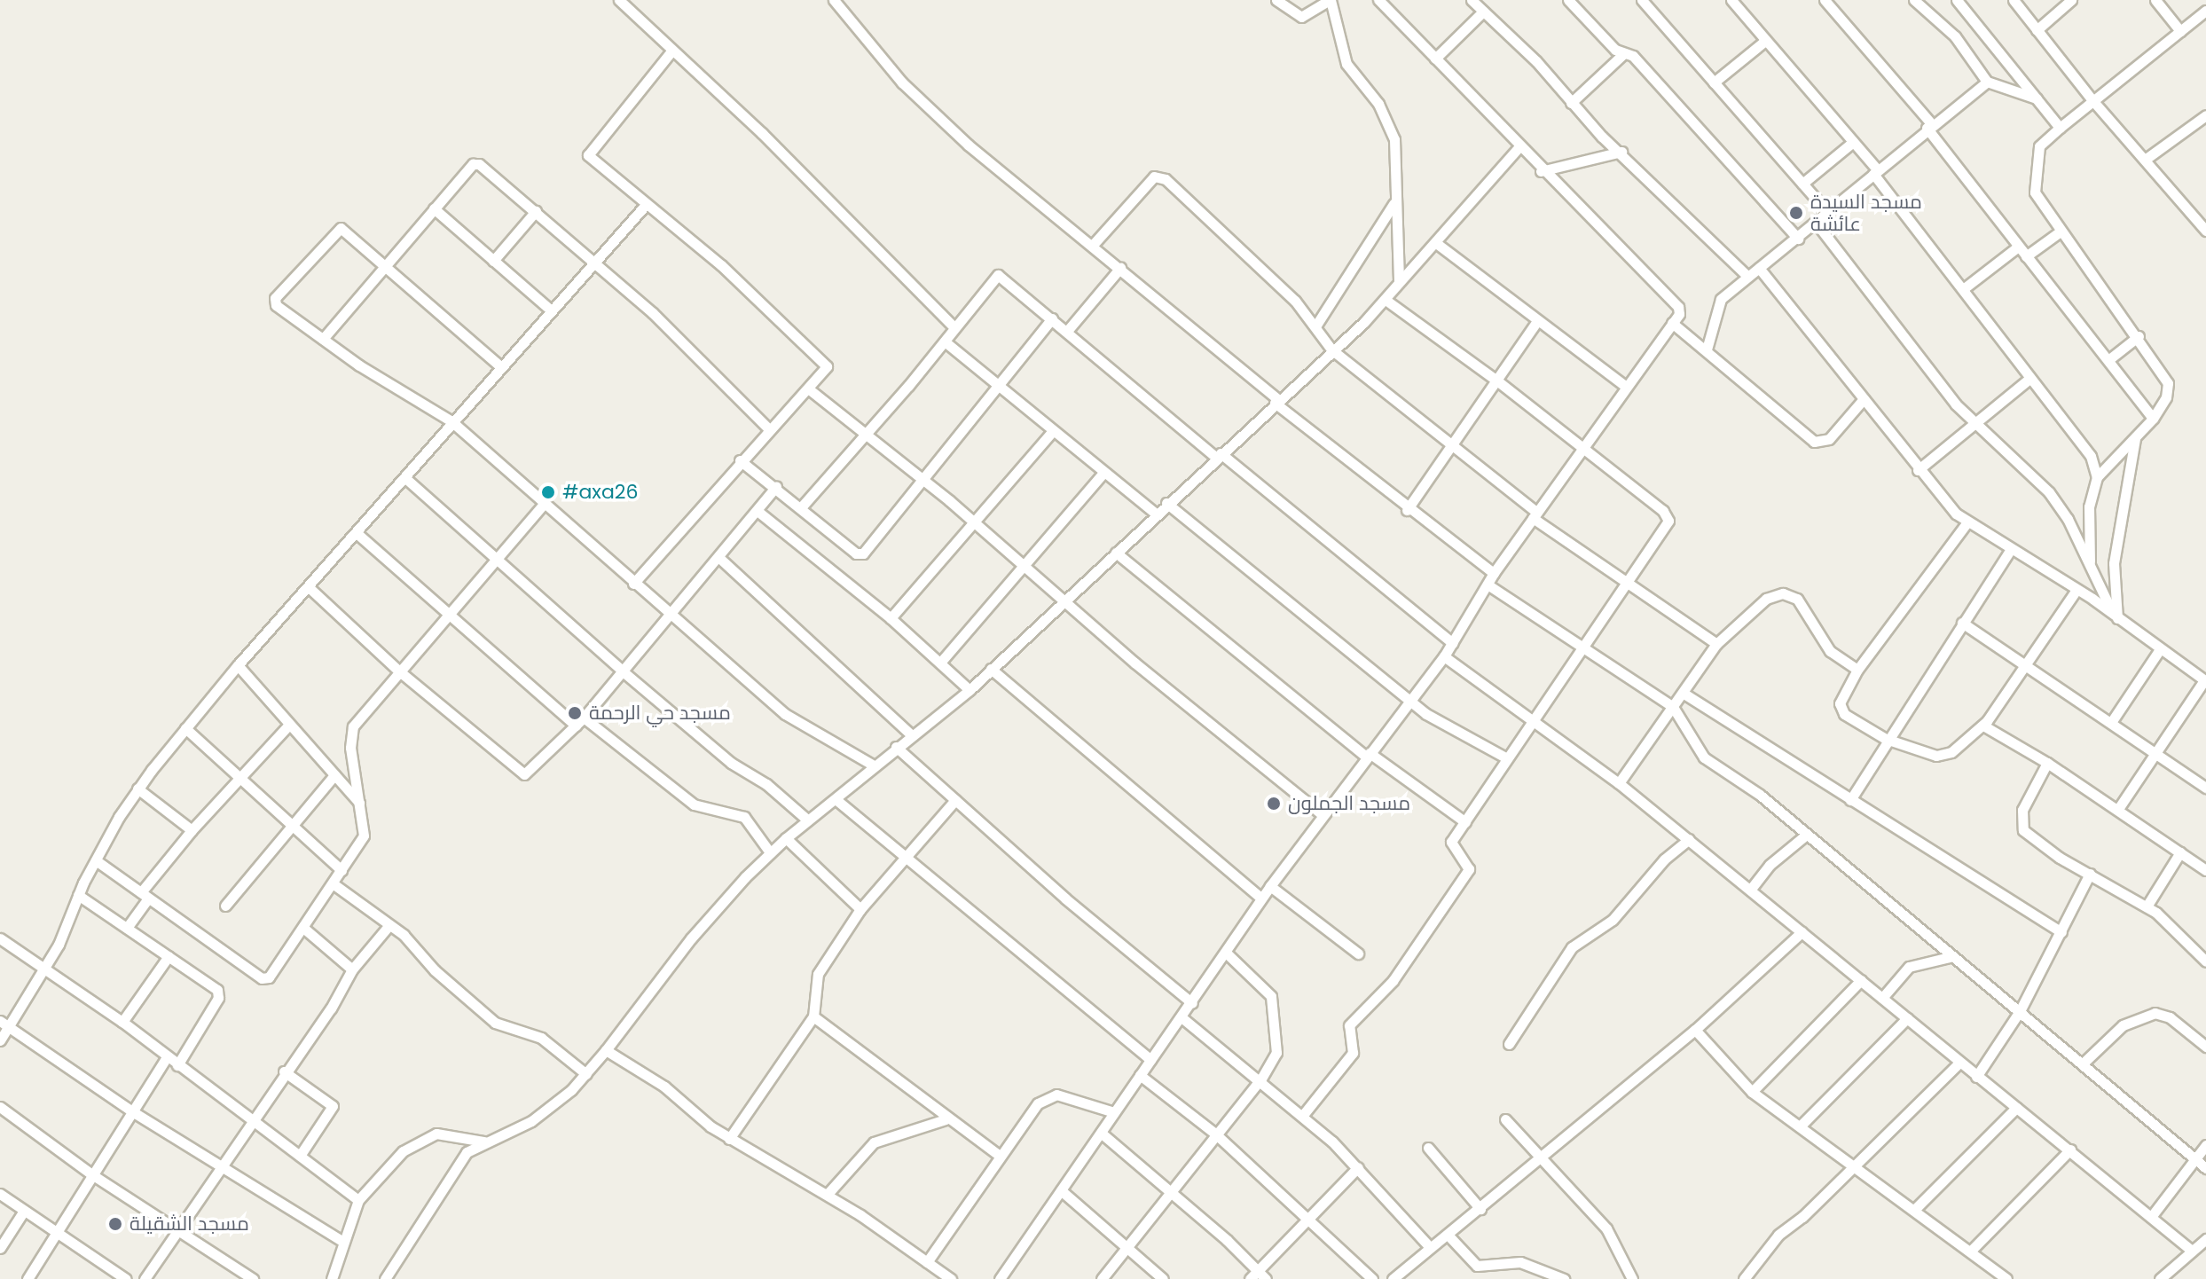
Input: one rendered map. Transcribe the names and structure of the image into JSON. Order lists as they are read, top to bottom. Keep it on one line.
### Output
{"places":["مسجد السيدة عائشة","#axa26","مسجد حي الرحمة","مسجد الجملون","مسجد الشقيلة"]}
